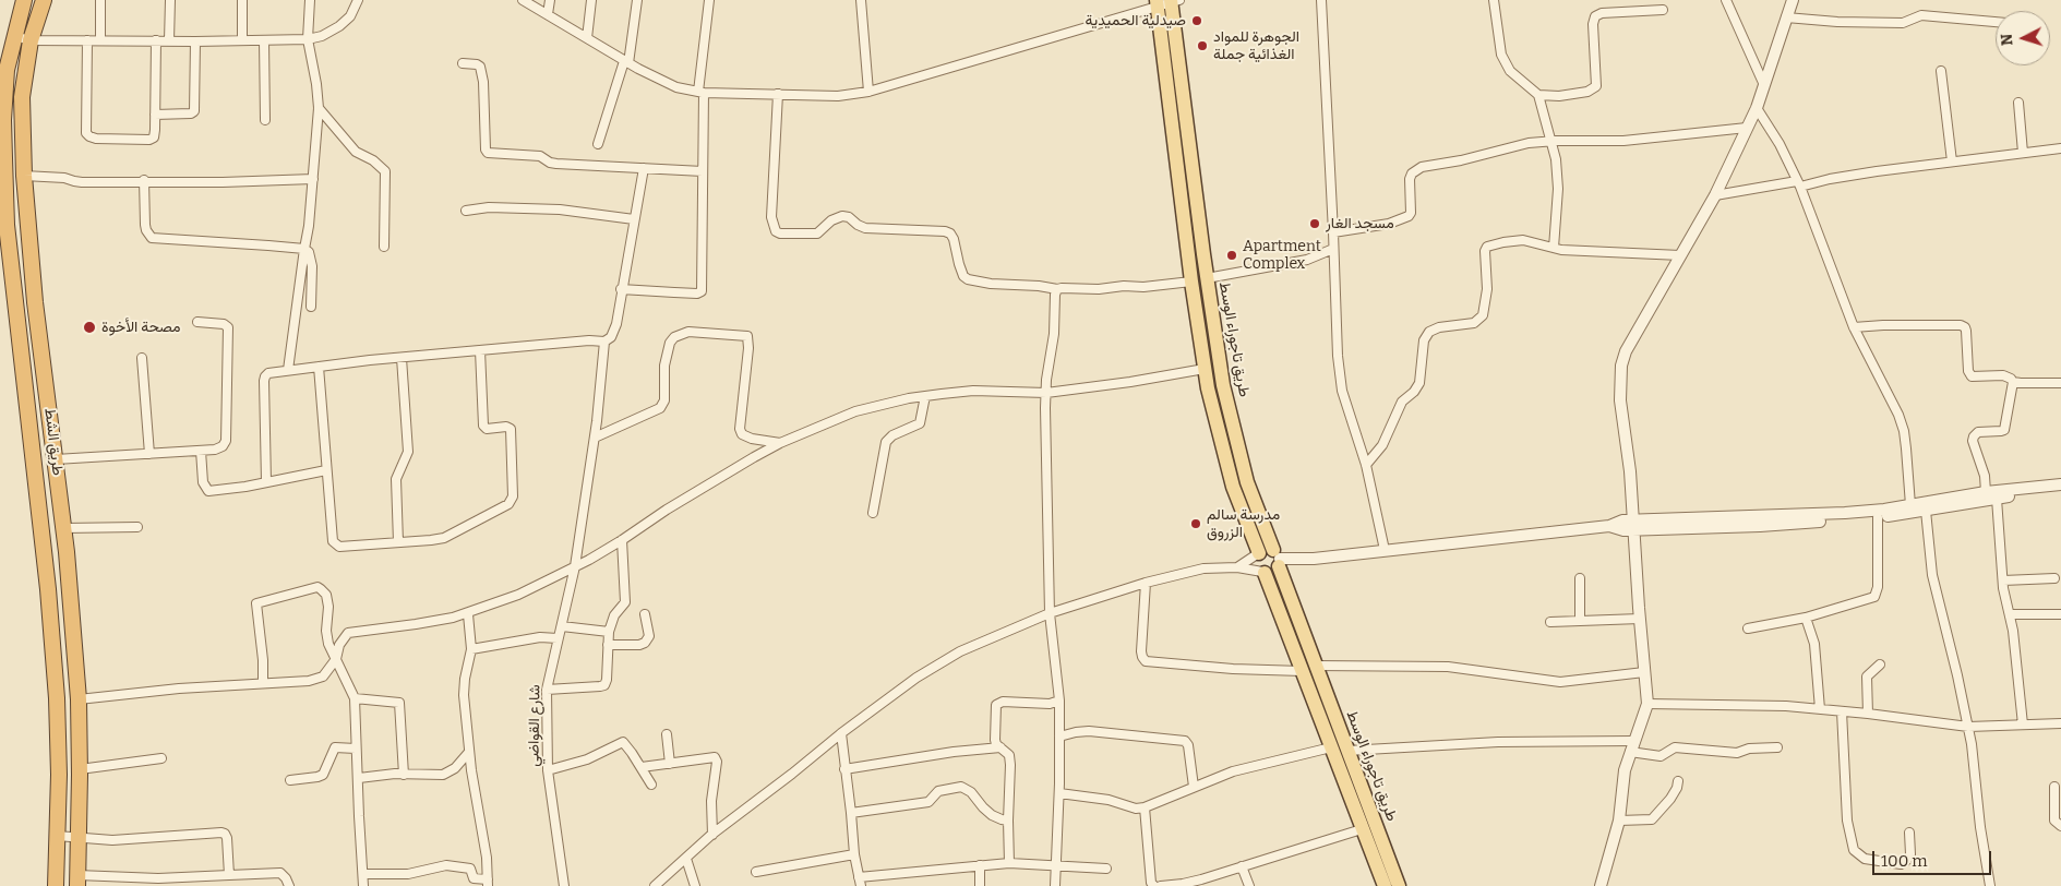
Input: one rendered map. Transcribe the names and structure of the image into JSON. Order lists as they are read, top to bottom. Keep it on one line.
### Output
{"streets":{"highway":["طريق الشط"],"main road":["طريق تاجوراء الوسط"],"street":["شارع القواضي"]},"places":["صيدلية الحميدية","الجوهرة للمواد الغذائية جملة","مسجد الغار","Apartment Complex","مصحة الأخوة","مدرسة سالم الزروق"],"scale_bar":"100 m","north":"left"}
